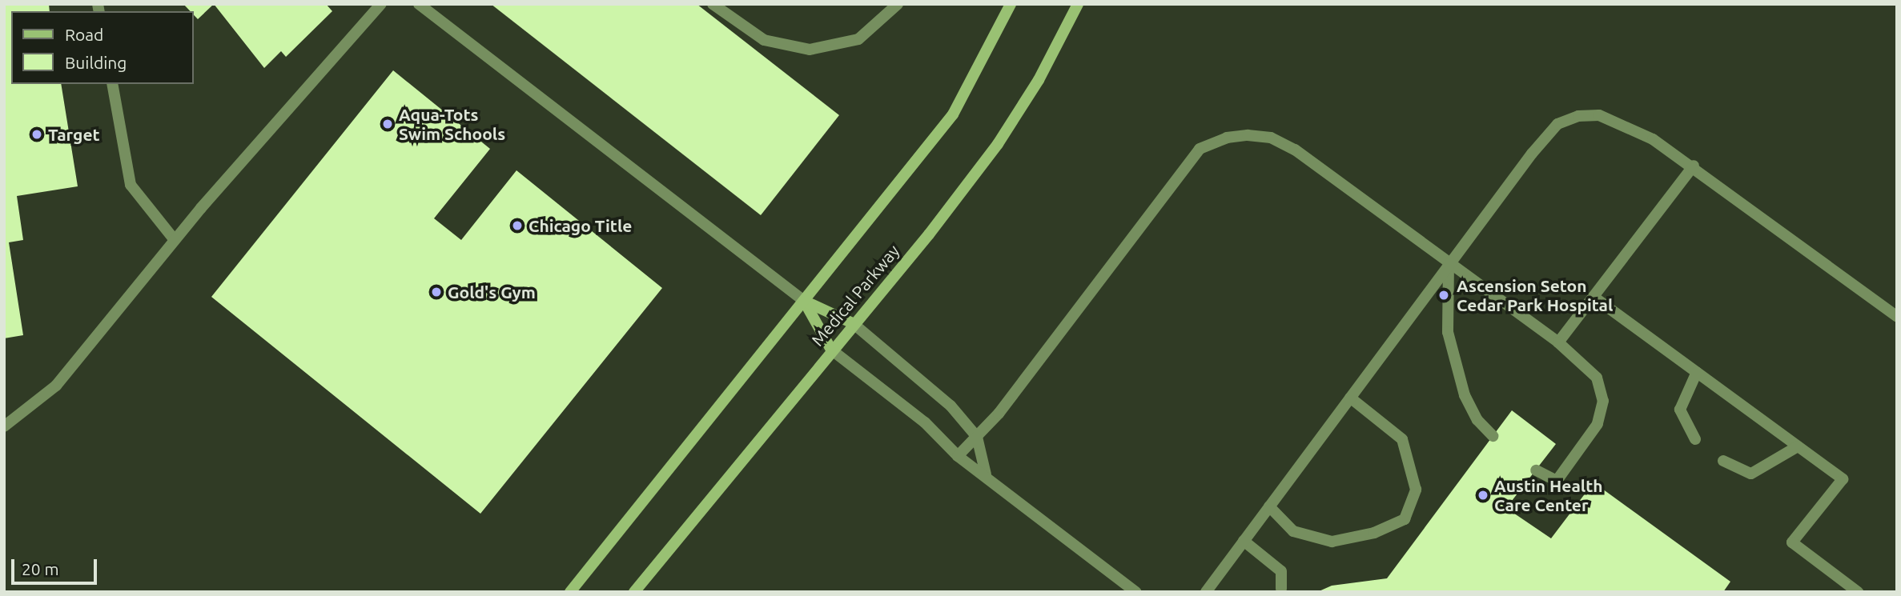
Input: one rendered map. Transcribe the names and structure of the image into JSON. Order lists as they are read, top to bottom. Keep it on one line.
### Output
{"streets":{"street":["Medical Parkway"]},"places":["Aqua-Tots Swim Schools","Target","Chicago Title","Gold's Gym","Ascension Seton Cedar Park Hospital","Austin Health Care Center"],"legend":["Road","Building"],"scale_bar":"20 m"}
